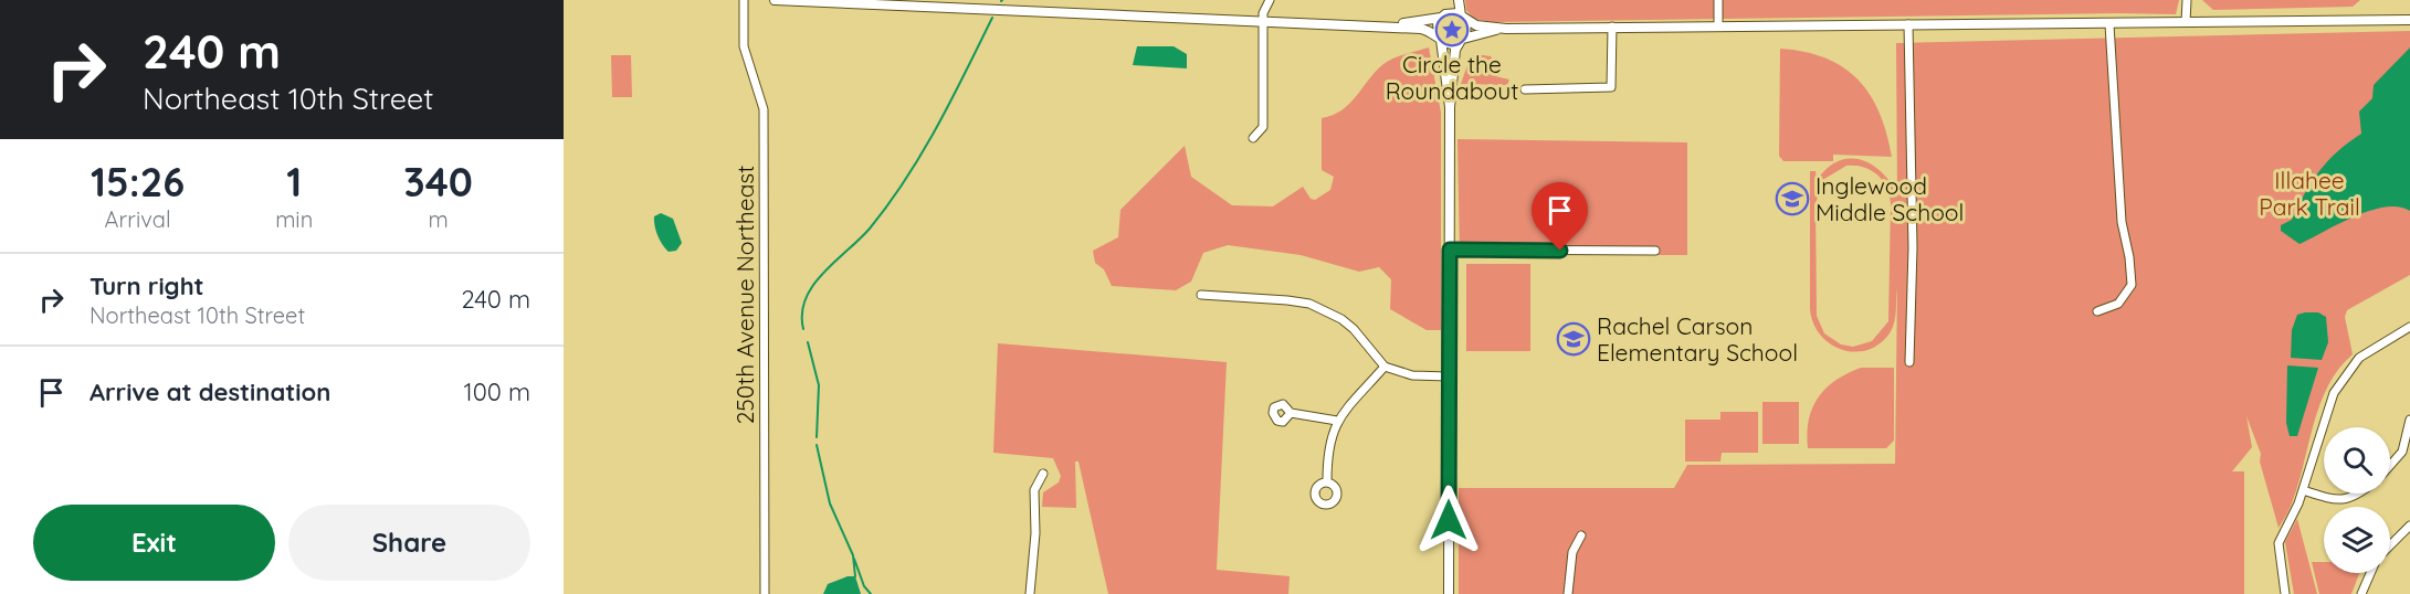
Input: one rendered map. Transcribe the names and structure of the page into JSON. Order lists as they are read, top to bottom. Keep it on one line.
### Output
{"streets":{"street":["250th Avenue Northeast"]},"parks":["Illahee Park Trail"],"places":{"place":["Circle the Roundabout"],"school or university":["Inglewood Middle School","Rachel Carson Elementary School"]},"page":{"turn":["240 m","Northeast 10th Street"],"eta":["15:26","Arrival","1","min","340","m"],"list":[{"name":"Turn right","note":"Northeast 10th Street","value":"240 m"},{"name":"Arrive at destination","value":"100 m"}],"buttons":["Exit","Share"]}}
